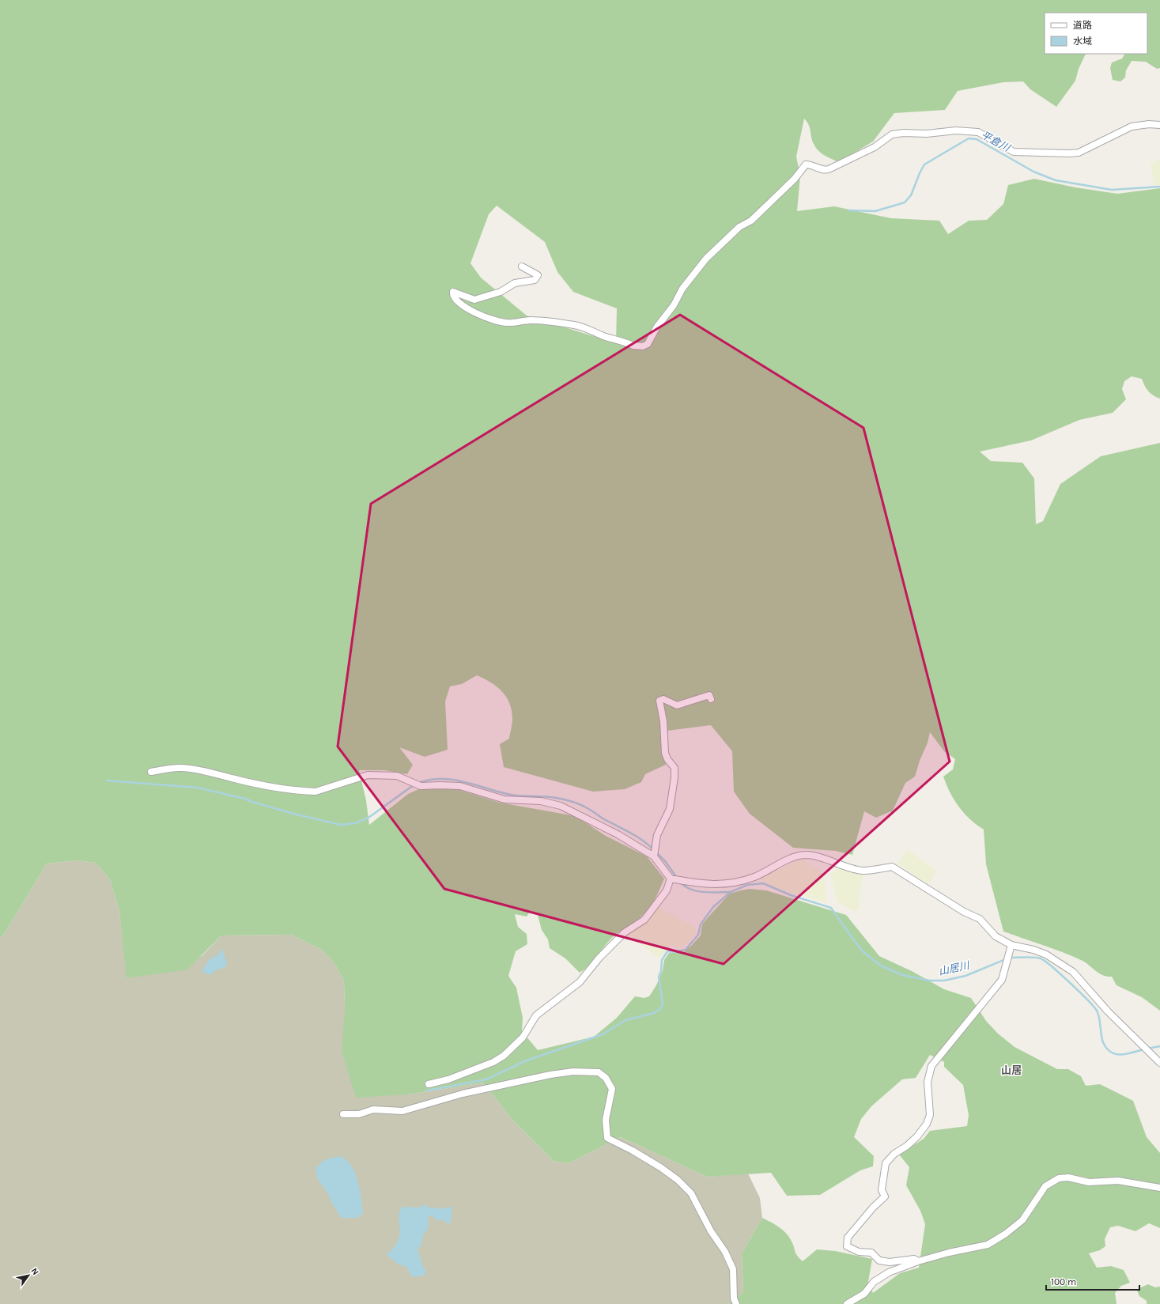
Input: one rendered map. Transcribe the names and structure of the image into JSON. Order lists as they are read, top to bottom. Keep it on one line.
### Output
{"districts":["山居"],"water":["平倉川","山居川"],"legend":["道路","水域"],"scale_bar":"100 m","north":"top right"}
